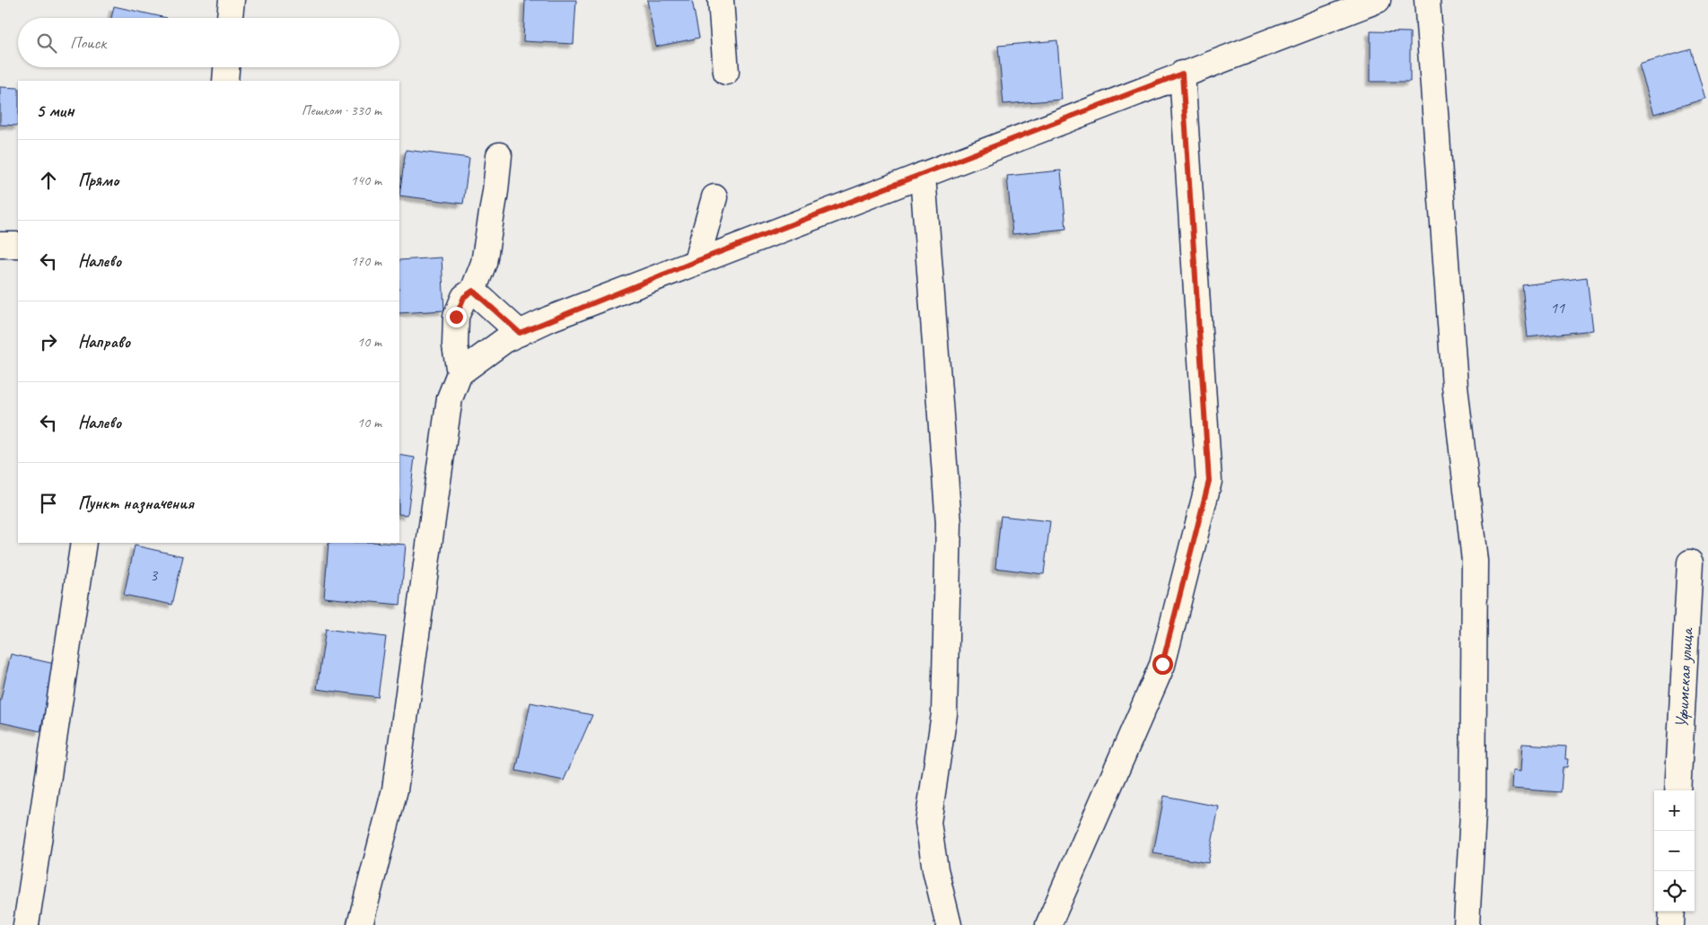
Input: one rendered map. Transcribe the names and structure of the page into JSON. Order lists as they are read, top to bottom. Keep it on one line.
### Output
{"streets":{"street":["Уфимская улица"]},"house_numbers":["11","3"],"page":{"search":"Поиск","heading":["5 мин","Пешком · 330 m"],"list":[["Прямо","140 m"],["Налево","170 m"],["Направо","10 m"],["Налево","10 m"],"Пункт назначения"],"map_buttons":["+","−"]}}
